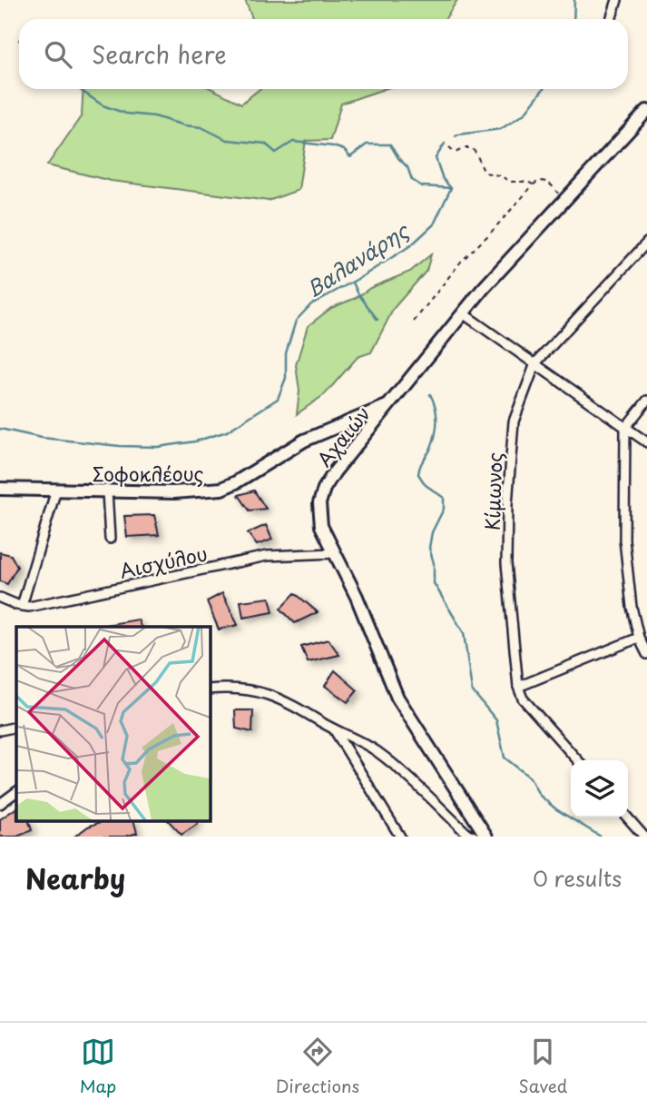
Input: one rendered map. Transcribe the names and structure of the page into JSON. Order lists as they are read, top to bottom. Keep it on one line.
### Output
{"streets":{"main road":["Αχαιών","Σοφοκλέους"],"street":["Κίμωνος","Αισχύλου"]},"crossings":[["Αχαιών","Σοφοκλέους"],["Αχαιών","Αισχύλου"]],"water":["Βαλανάρης"],"page":{"search":"Search here","heading":["Nearby","0 results"],"nav":["Map","Directions","Saved"]}}
